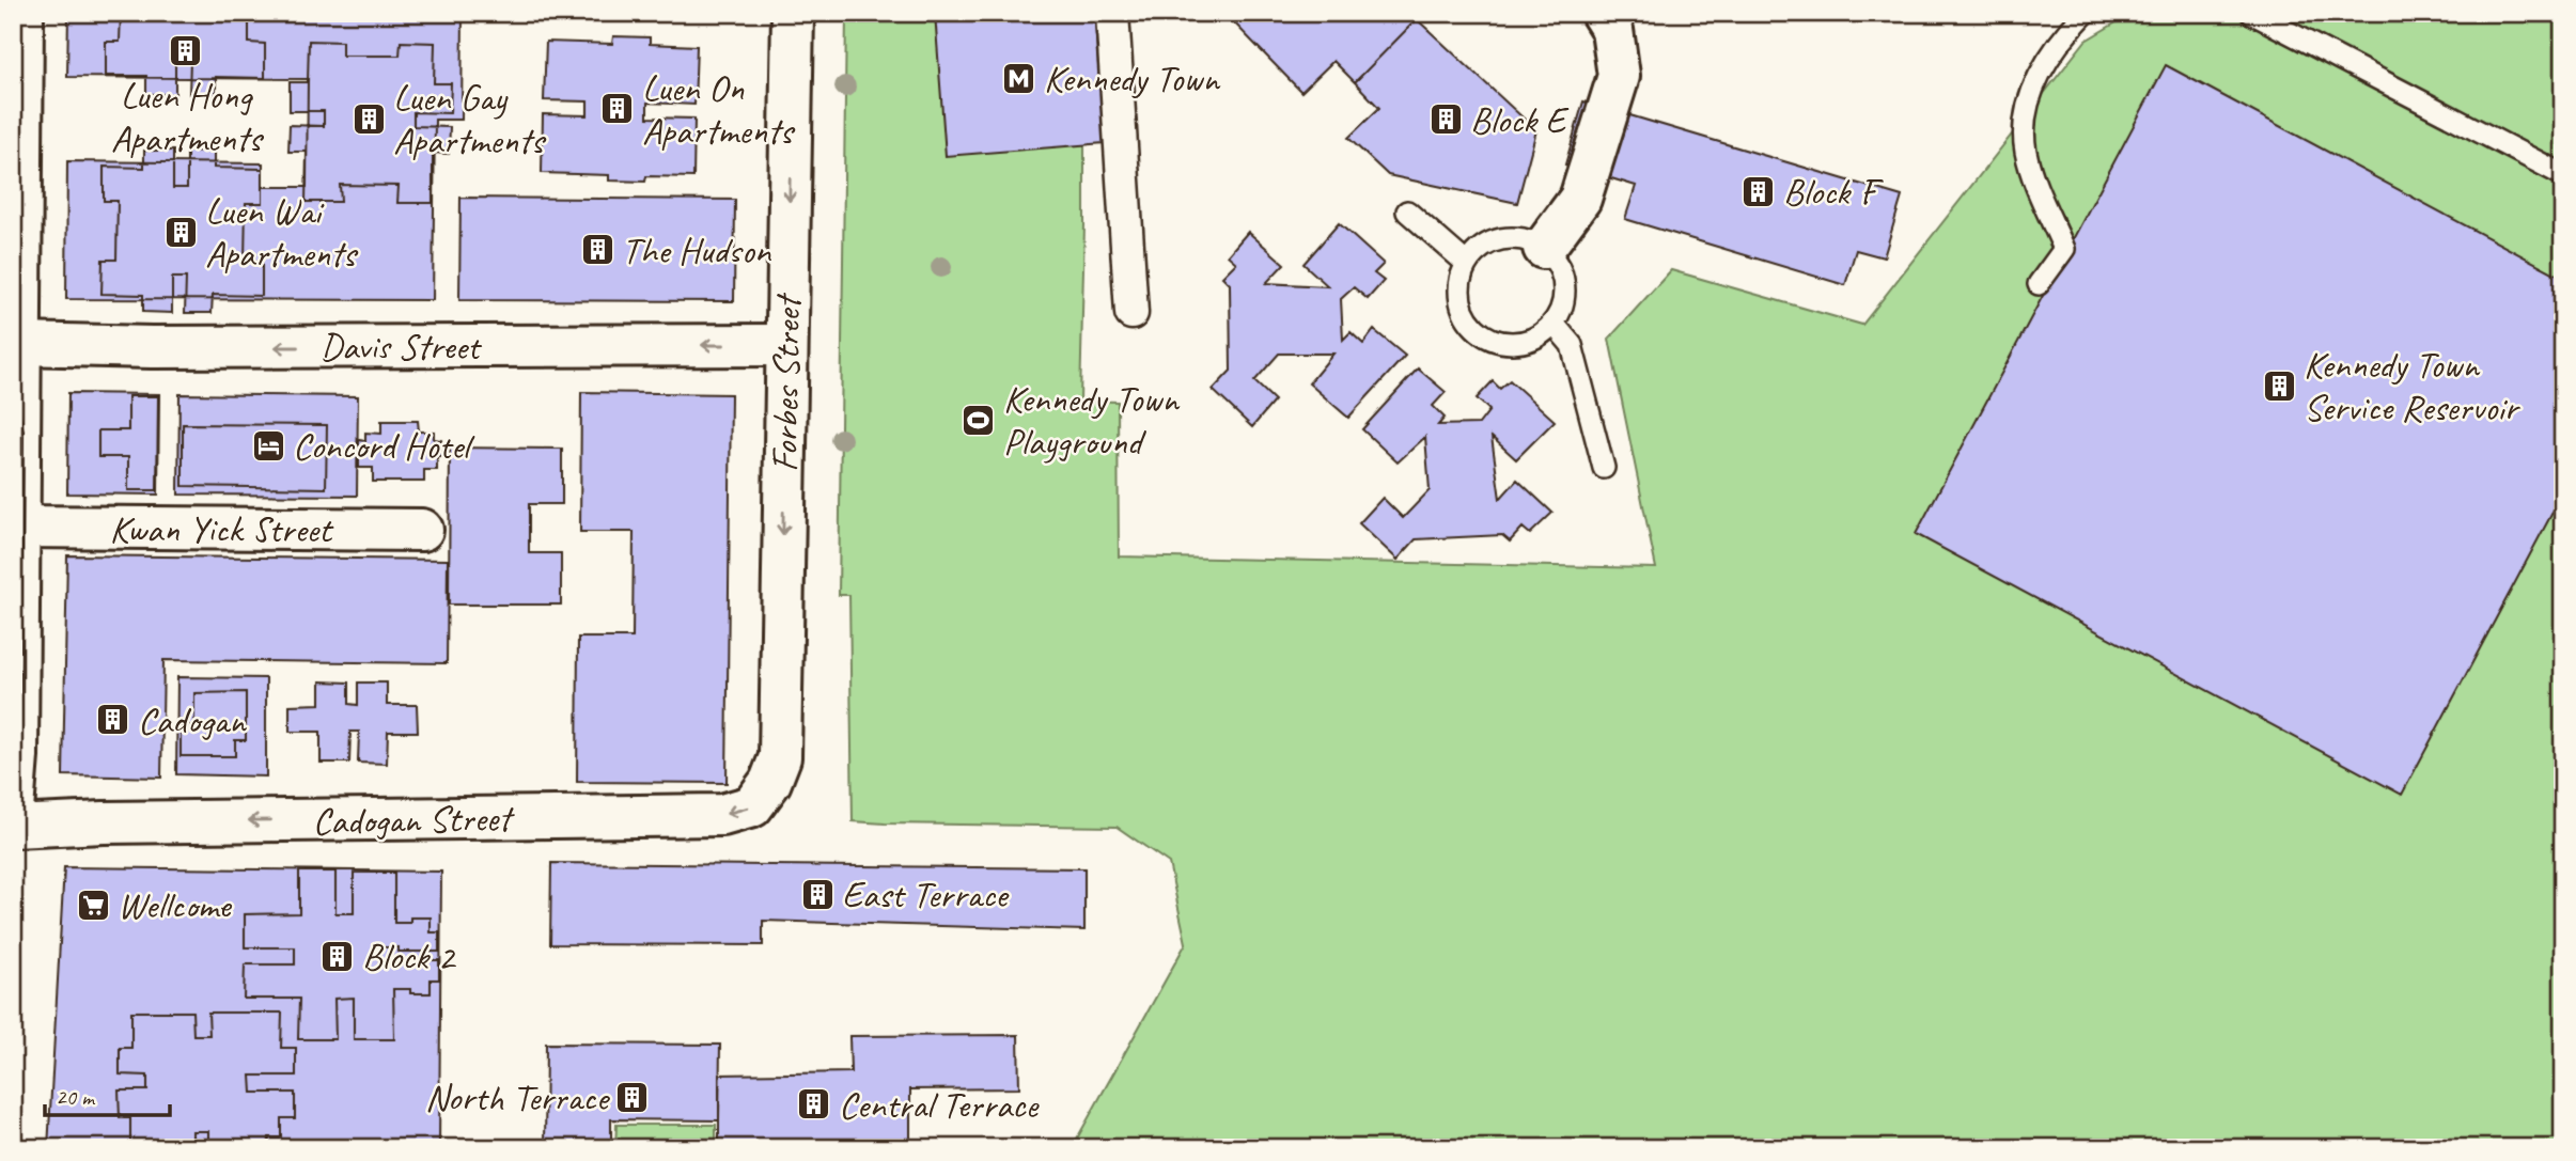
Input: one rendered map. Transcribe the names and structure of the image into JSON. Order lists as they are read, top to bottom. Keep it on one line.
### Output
{"streets":{"main road":["Davis Street","Forbes Street","Kwan Yick Street","Cadogan Street"]},"crossings":[["Davis Street","Forbes Street"],["Forbes Street","Cadogan Street"]],"one_way":["Davis Street","Forbes Street","Cadogan Street"],"places":{"building":["Luen Hong Apartments","Luen On Apartments","Luen Gay Apartments","Block E","Block F","Luen Wai Apartments","The Hudson","Kennedy Town Service Reservoir","Cadogan","East Terrace","Block 2","North Terrace","Central Terrace"],"metro station":["Kennedy Town"],"sports":["Kennedy Town Playground"],"hotel":["Concord Hotel"],"supermarket":["Wellcome"]},"scale_bar":"20 m"}
